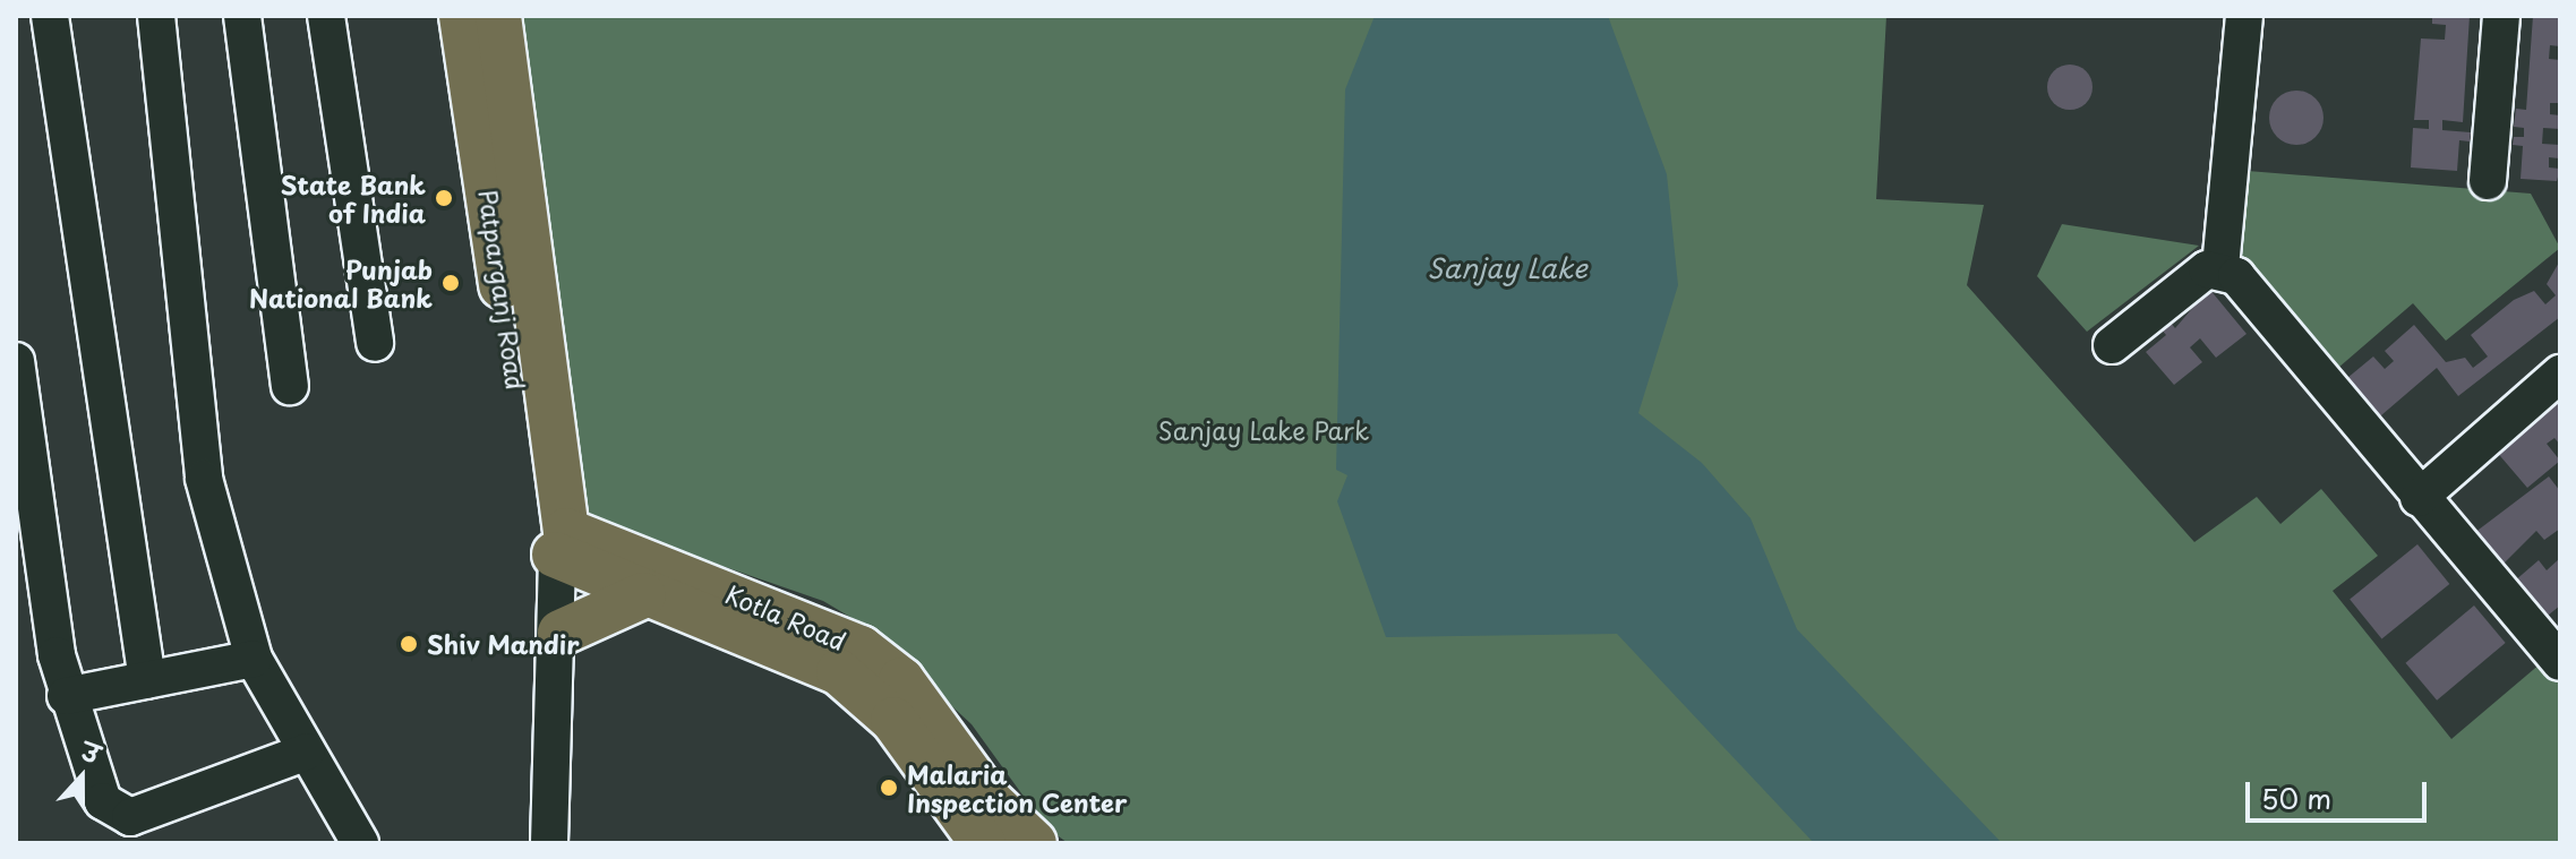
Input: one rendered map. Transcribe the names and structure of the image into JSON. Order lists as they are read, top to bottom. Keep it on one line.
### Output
{"streets":{"main road":["Patparganj Road","Kotla Road"]},"crossings":[["Patparganj Road","Kotla Road"]],"water":["Sanjay Lake"],"parks":["Sanjay Lake Park"],"places":["State Bank of India","Punjab National Bank","Shiv Mandir","Malaria Inspection Center"],"scale_bar":"50 m","north":"top"}
